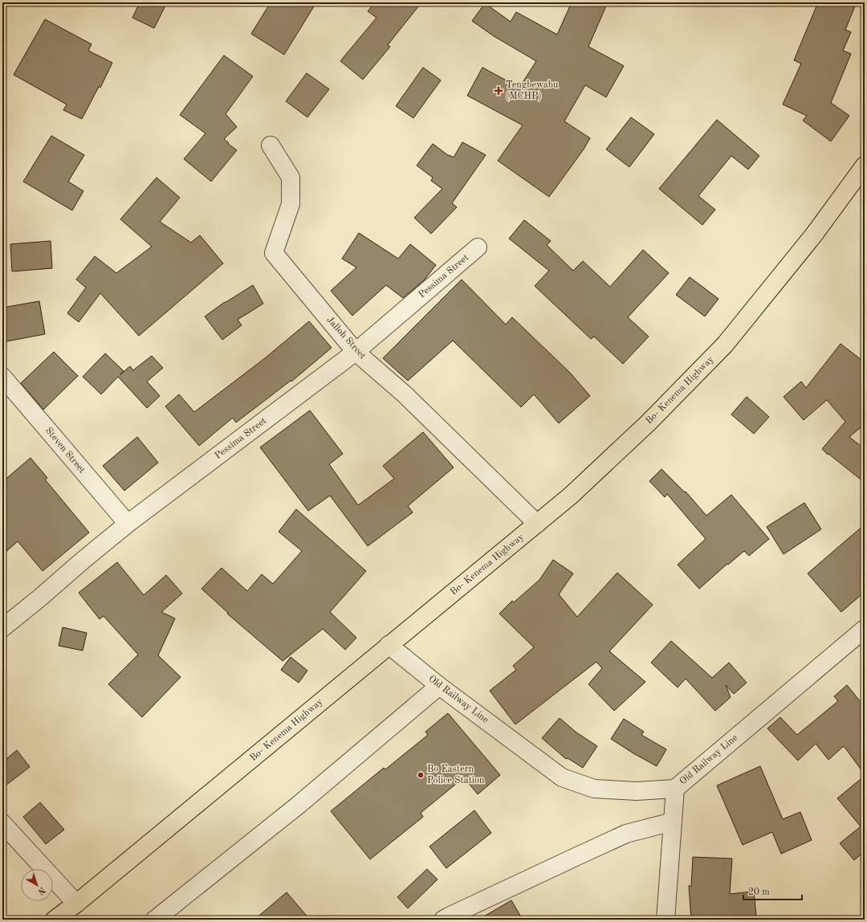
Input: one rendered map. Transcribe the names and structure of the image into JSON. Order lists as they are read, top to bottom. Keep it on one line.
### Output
{"streets":{"highway":["Bo- Kenema Highway"],"street":["Pessima Street","Jalloh Street","Steven Street","Old Railway Line"]},"crossings":[["Pessima Street","Jalloh Street"],["Pessima Street","Steven Street"],["Jalloh Street","Bo- Kenema Highway"],["Bo- Kenema Highway","Old Railway Line"]],"places":{"health":["Tengbewabu (MCHP)"],"other":["Bo Eastern Police Station"]},"scale_bar":"20 m","north":"bottom right"}
